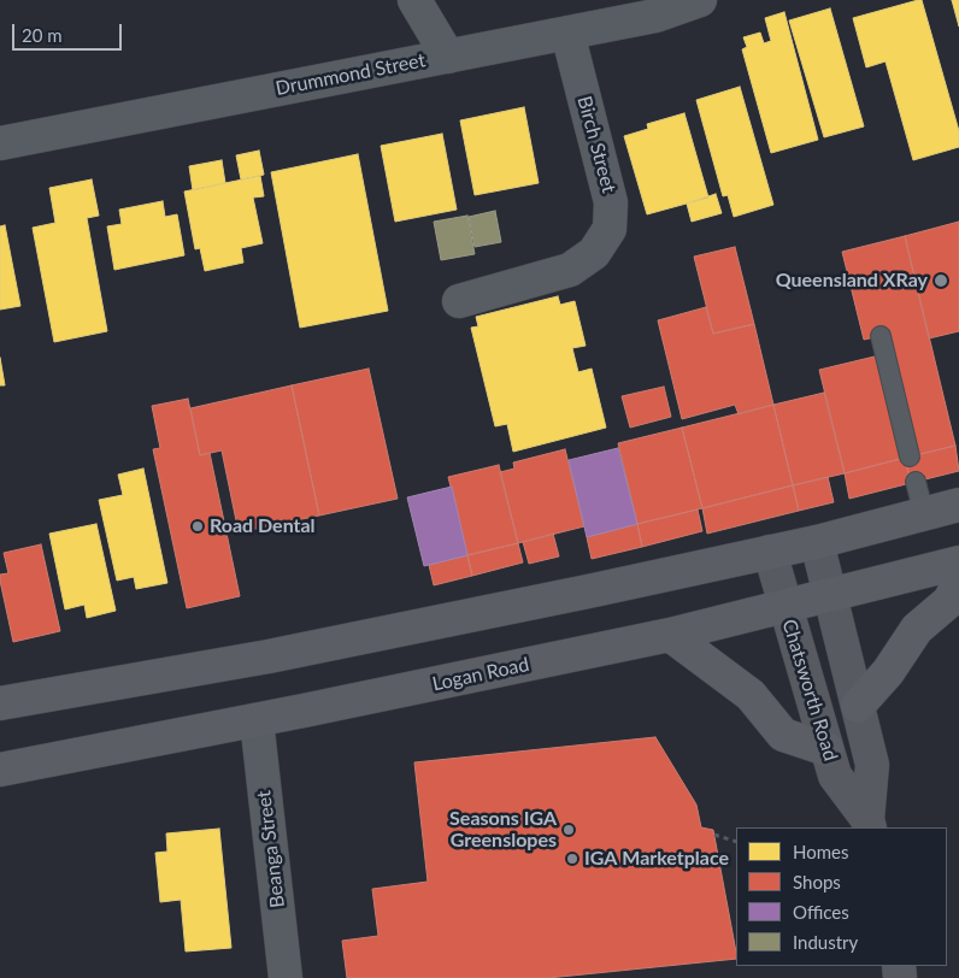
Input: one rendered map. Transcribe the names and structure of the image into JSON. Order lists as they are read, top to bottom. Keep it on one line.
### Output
{"streets":{"main road":["Logan Road","Chatsworth Road"],"street":["Drummond Street","Birch Street","Beanga Street"]},"crossings":[["Drummond Street","Birch Street"],["Logan Road","Chatsworth Road"],["Logan Road","Beanga Street"]],"places":["Queensland XRay","Road Dental","Seasons IGA Greenslopes","IGA Marketplace"],"legend":["Homes","Shops","Offices","Industry"],"scale_bar":"20 m"}
